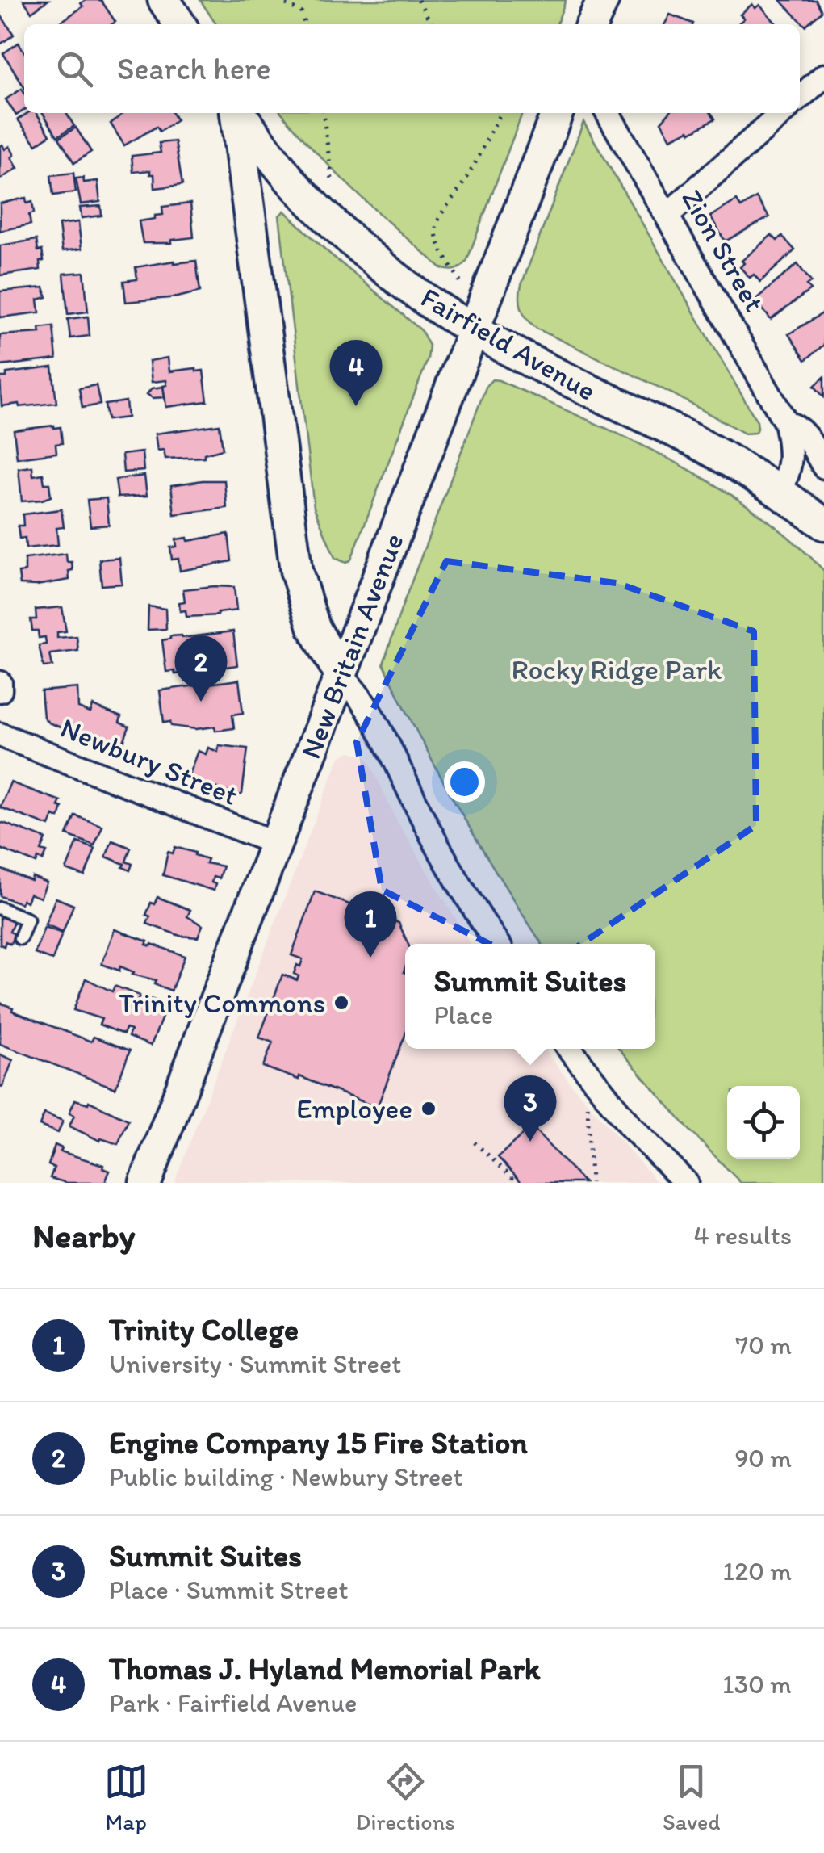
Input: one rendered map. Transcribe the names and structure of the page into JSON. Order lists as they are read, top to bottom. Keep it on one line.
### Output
{"streets":{"main road":["Fairfield Avenue","New Britain Avenue"],"street":["Zion Street","Newbury Street"]},"crossings":[["Zion Street","Fairfield Avenue"],["Fairfield Avenue","New Britain Avenue"],["New Britain Avenue","Newbury Street"]],"parks":["Rocky Ridge Park"],"places":["Trinity Commons","Employee"],"page":{"search":"Search here","pins":["4","2","1","3"],"popup":["Summit Suites","Place"],"heading":["Nearby","4 results"],"list":[{"mark":"1","name":"Trinity College","note":"University · Summit Street","value":"70 m"},{"mark":"2","name":"Engine Company 15 Fire Station","note":"Public building · Newbury Street","value":"90 m"},{"mark":"3","name":"Summit Suites","note":"Place · Summit Street","value":"120 m"},{"mark":"4","name":"Thomas J. Hyland Memorial Park","note":"Park · Fairfield Avenue","value":"130 m"}],"nav":["Map","Directions","Saved"]}}
